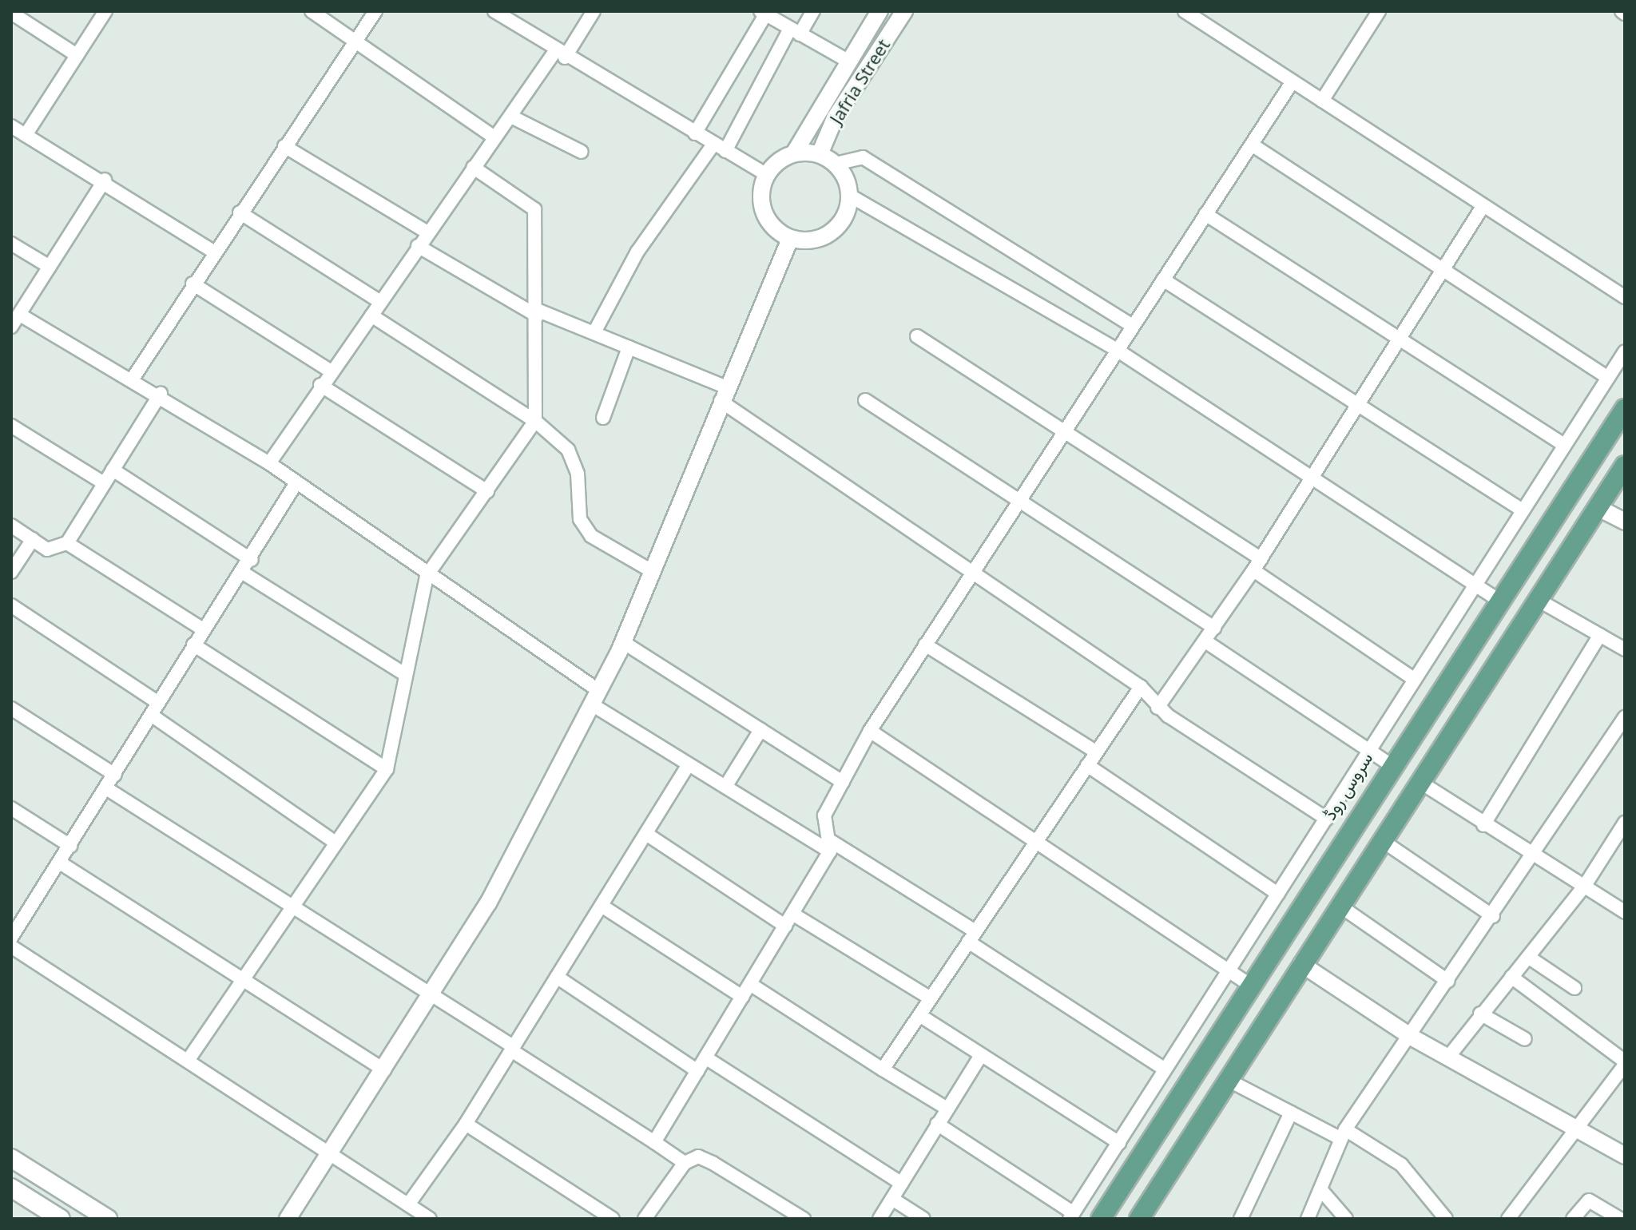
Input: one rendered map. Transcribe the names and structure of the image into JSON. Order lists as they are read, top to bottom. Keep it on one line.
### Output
{"streets":{"street":["Jafria Street","سروس روڈ"]}}
